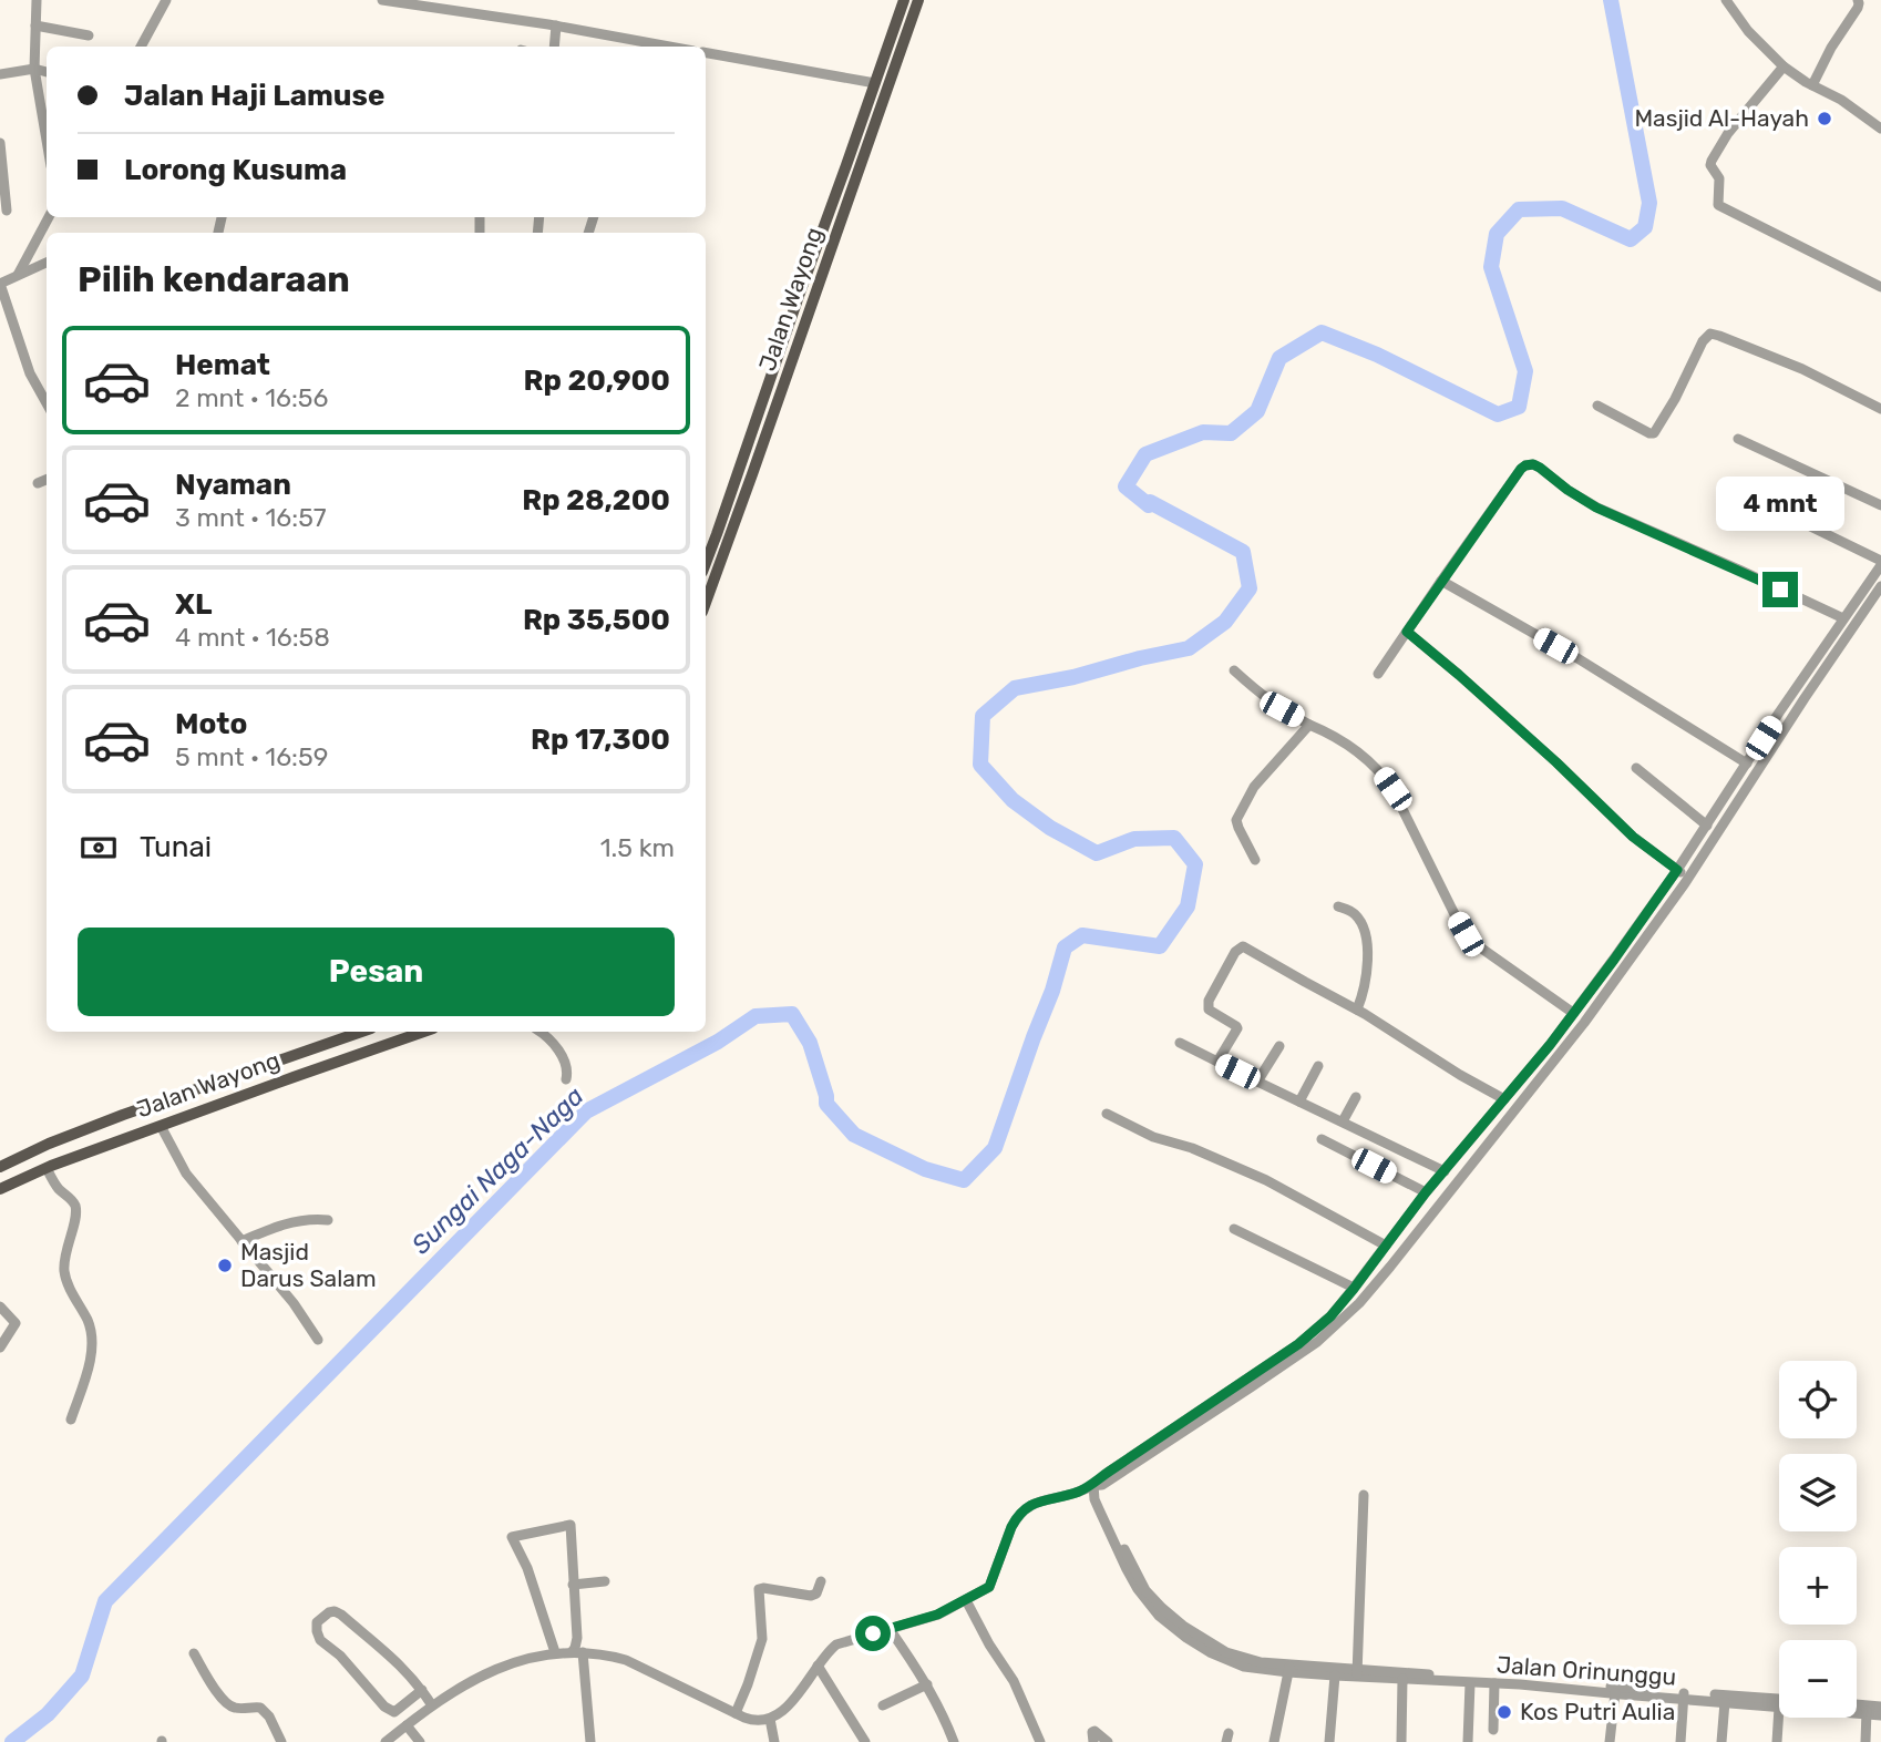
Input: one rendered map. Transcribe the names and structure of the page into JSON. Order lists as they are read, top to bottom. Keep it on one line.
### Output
{"streets":{"main road":["Jalan Wayong"],"street":["Jalan Orinunggu"]},"water":["Sungai Naga-Naga"],"places":["Masjid Al-Hayah","Masjid Darus Salam","Kos Putri Aulia"],"page":{"banner":["Jalan Haji Lamuse","Lorong Kusuma"],"heading":"Pilih kendaraan","list":[{"name":"Hemat","note":"2 mnt · 16:56","value":"Rp 20,900"},{"name":"Nyaman","note":"3 mnt · 16:57","value":"Rp 28,200"},{"name":"XL","note":"4 mnt · 16:58","value":"Rp 35,500"},{"name":"Moto","note":"5 mnt · 16:59","value":"Rp 17,300"}],"bubble":"4 mnt","pay":["Tunai","1.5 km"],"buttons":"Pesan","map_buttons":["+","−"]}}
